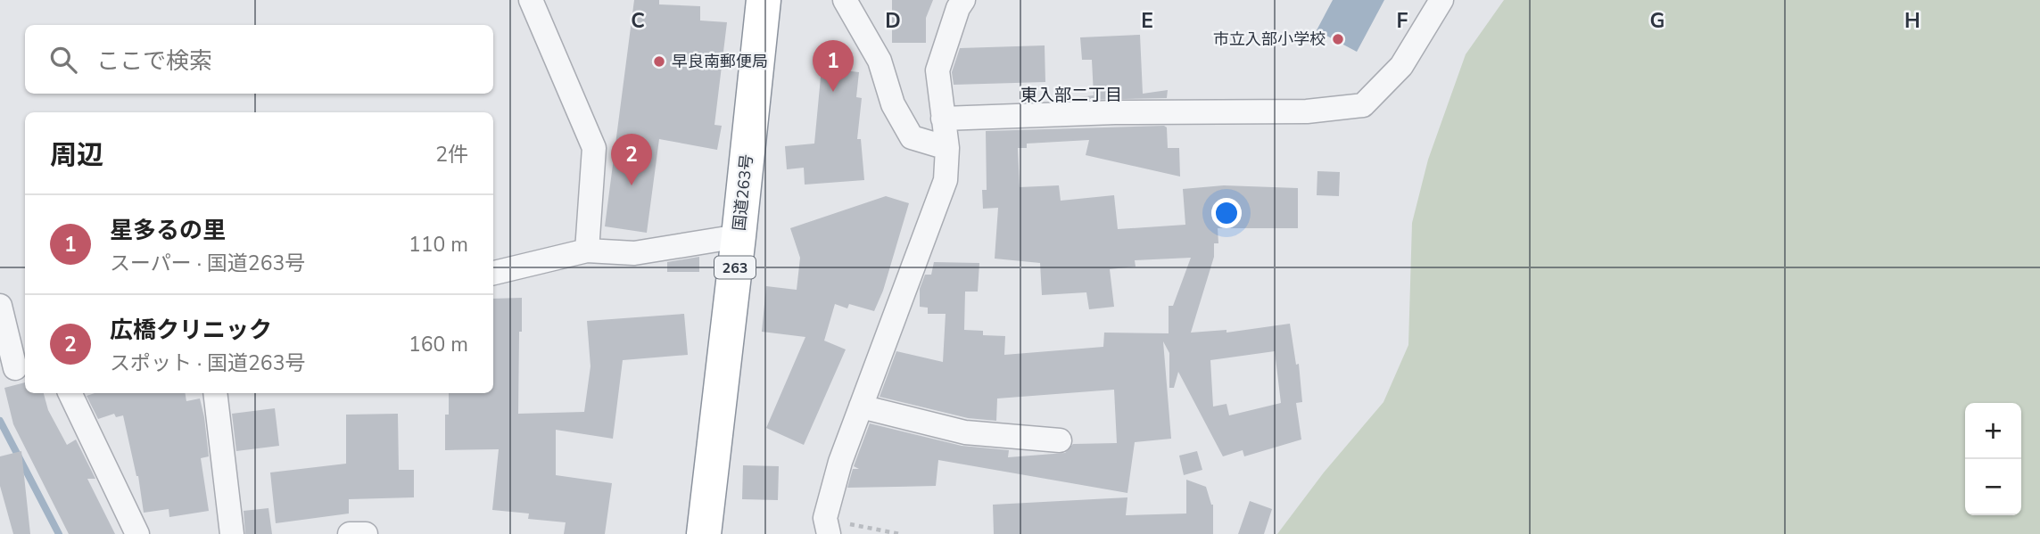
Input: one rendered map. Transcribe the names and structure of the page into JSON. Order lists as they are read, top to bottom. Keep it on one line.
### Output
{"streets":{"highway":["国道263号","263"]},"districts":["東入部二丁目"],"places":["市立入部小学校","早良南郵便局"],"page":{"search":"ここで検索","pins":["1","2"],"heading":["周辺","2件"],"list":[{"mark":"1","name":"星多るの里","note":"スーパー · 国道263号","value":"110 m"},{"mark":"2","name":"広橋クリニック","note":"スポット · 国道263号","value":"160 m"}],"map_buttons":["+","−"]},"grid":{"columns":["C","D","E","F","G","H"]}}
